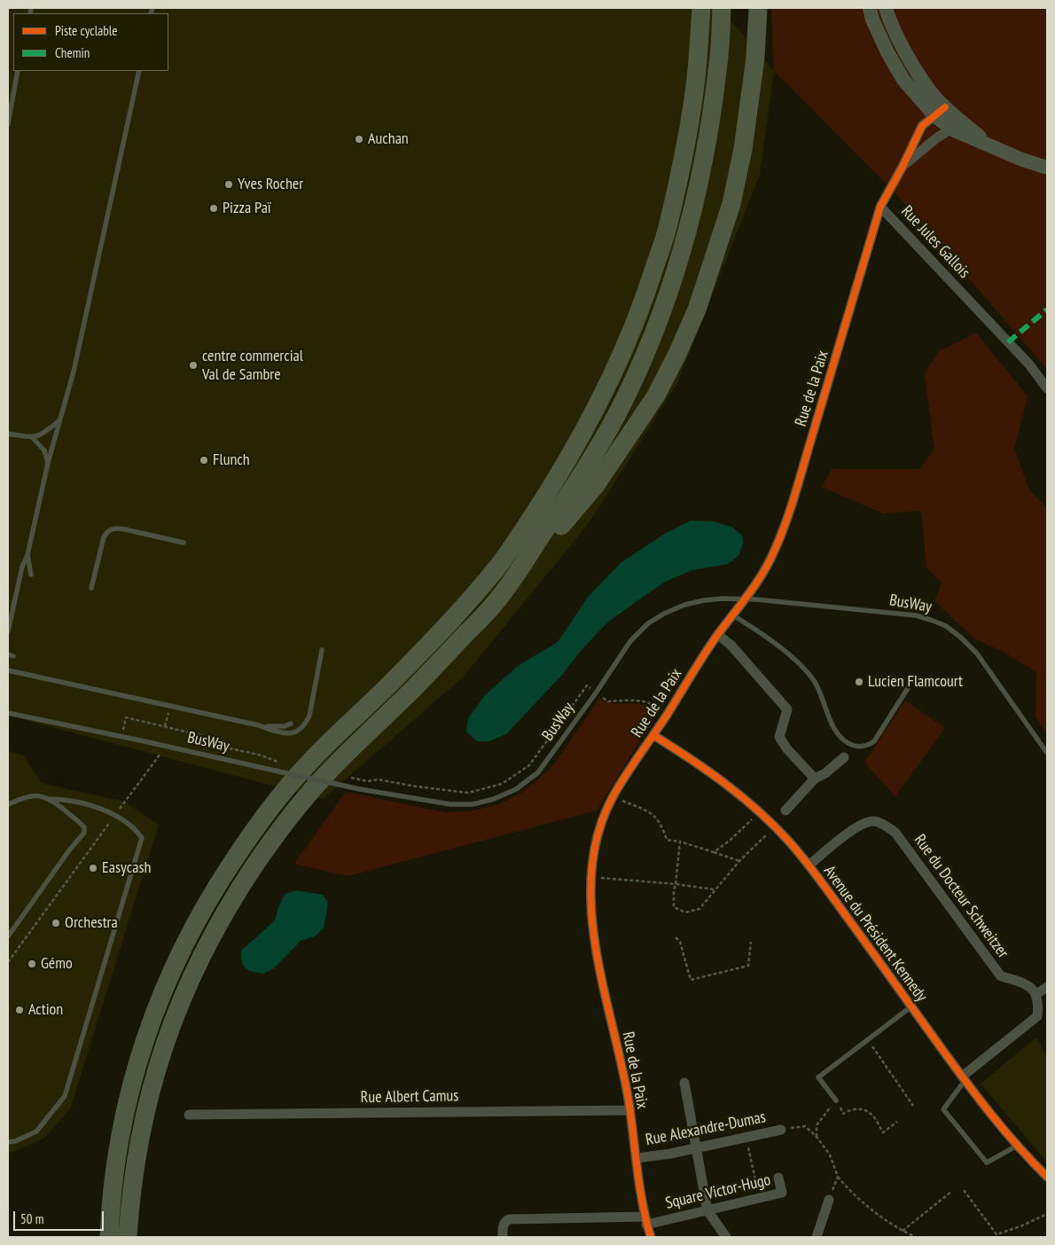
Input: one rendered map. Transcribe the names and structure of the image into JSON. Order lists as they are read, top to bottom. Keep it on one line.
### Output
{"streets":{"street":["Rue Jules Gallois","Rue de la Paix","Rue du Docteur Schweitzer","Avenue du Président Kennedy","Rue Albert Camus","Rue Alexandre-Dumas","Square Victor-Hugo"],"lane":["BusWay"]},"crossings":[["Rue Jules Gallois","Rue de la Paix"],["Rue de la Paix","BusWay"],["Rue de la Paix","Avenue du Président Kennedy"],["Rue de la Paix","Rue Albert Camus"],["Rue de la Paix","Rue Alexandre-Dumas"],["Rue de la Paix","Square Victor-Hugo"],["Rue du Docteur Schweitzer","Avenue du Président Kennedy"]],"places":["Auchan","Yves Rocher","Pizza Paï","centre commercial Val de Sambre","Flunch","Lucien Flamcourt","Easycash","Orchestra","Gémo","Action"],"legend":["Piste cyclable","Chemin"],"scale_bar":"50 m"}
